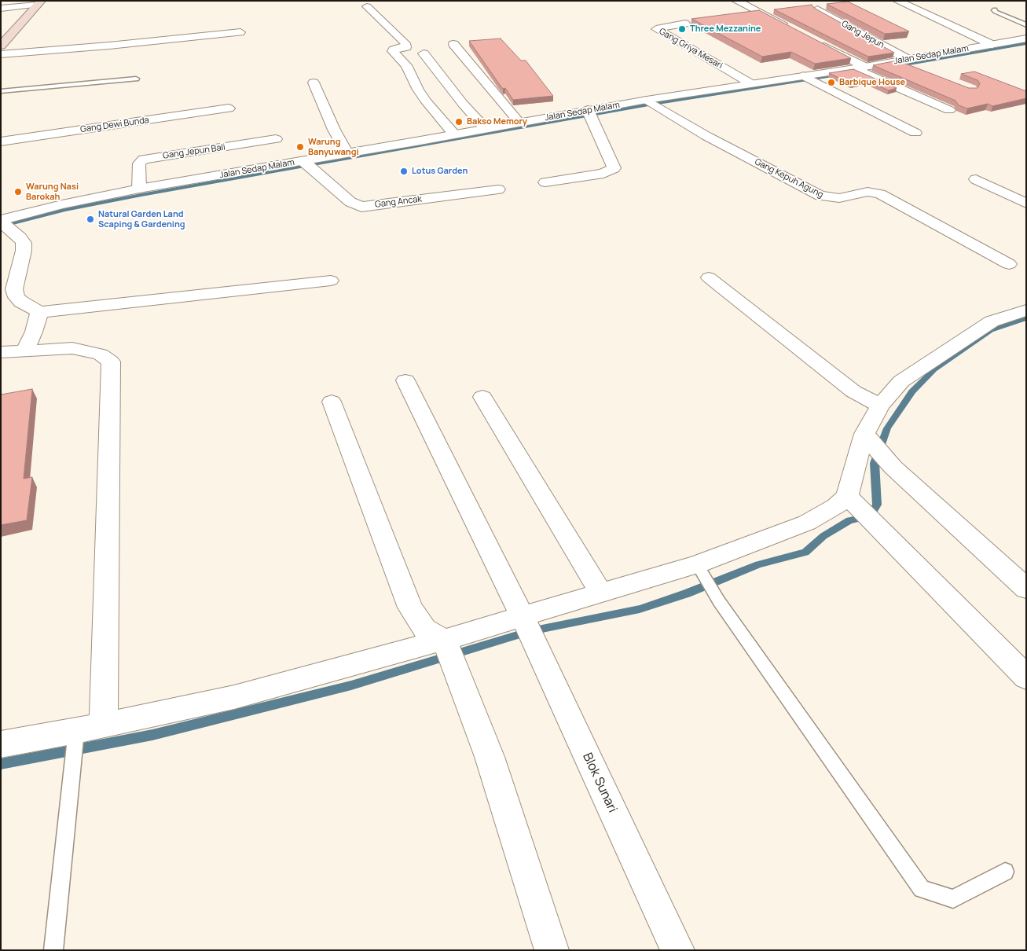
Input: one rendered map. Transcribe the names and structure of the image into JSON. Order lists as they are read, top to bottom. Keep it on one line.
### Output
{"streets":{"street":["Gang Jepun","Gang Griya Mesari","Jalan Sedap Malam","Gang Dewi Bunda","Gang Jepun Bali","Gang Kepuh Agung","Gang Ancak","Blok Sunari"]},"crossings":[["Gang Jepun","Jalan Sedap Malam"],["Gang Griya Mesari","Jalan Sedap Malam"],["Jalan Sedap Malam","Gang Jepun Bali"],["Jalan Sedap Malam","Gang Kepuh Agung"],["Jalan Sedap Malam","Gang Ancak"]],"places":["Three Mezzanine","Barbique House","Bakso Memory","Warung Banyuwangi","Lotus Garden","Warung Nasi Barokah","Natural Garden Land Scaping & Gardening"]}
